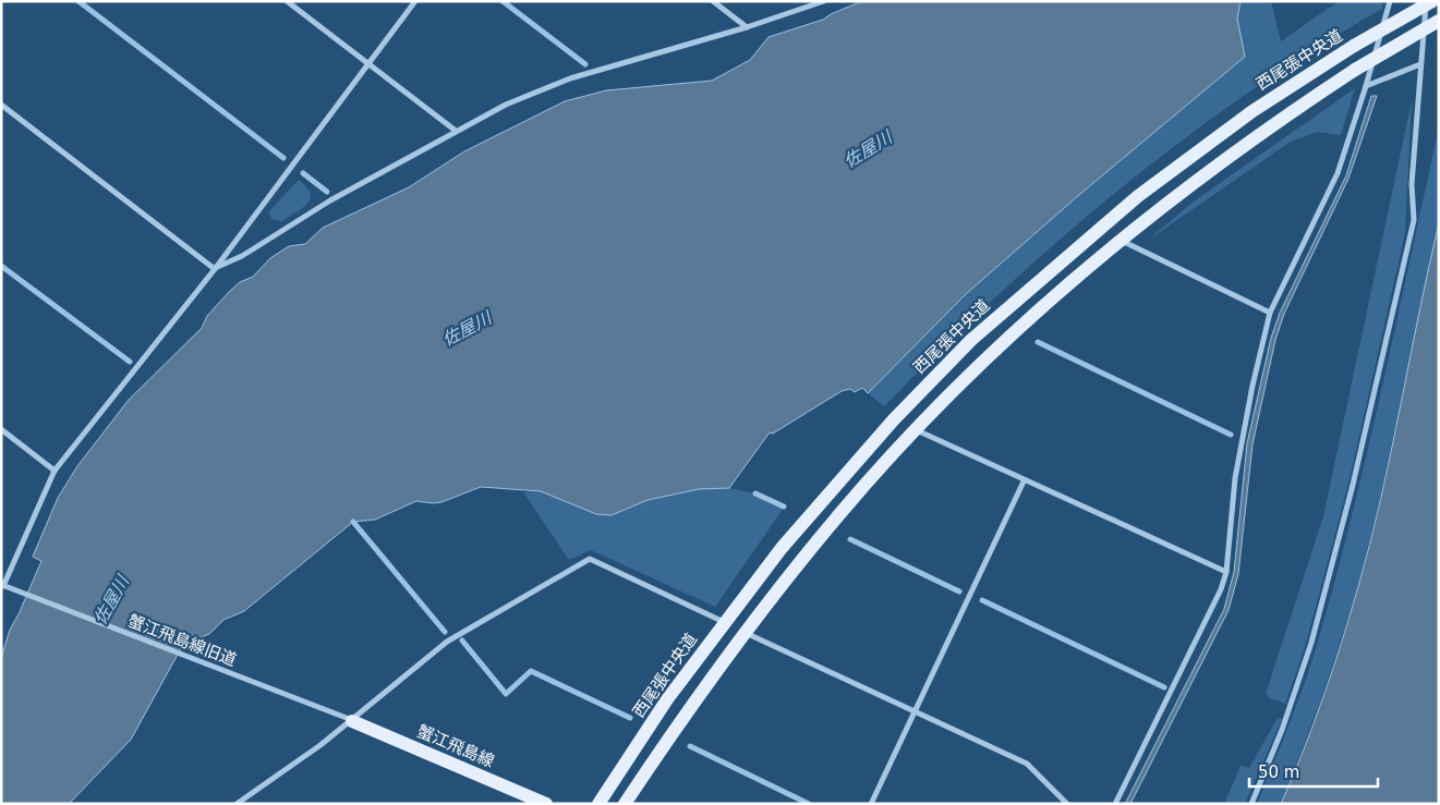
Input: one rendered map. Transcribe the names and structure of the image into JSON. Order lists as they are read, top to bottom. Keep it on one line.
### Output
{"streets":{"main road":["西尾張中央道","蟹江飛島線"],"street":["蟹江飛島線旧道"]},"crossings":[["蟹江飛島線旧道","蟹江飛島線"]],"water":["佐屋川"],"scale_bar":"50 m"}
